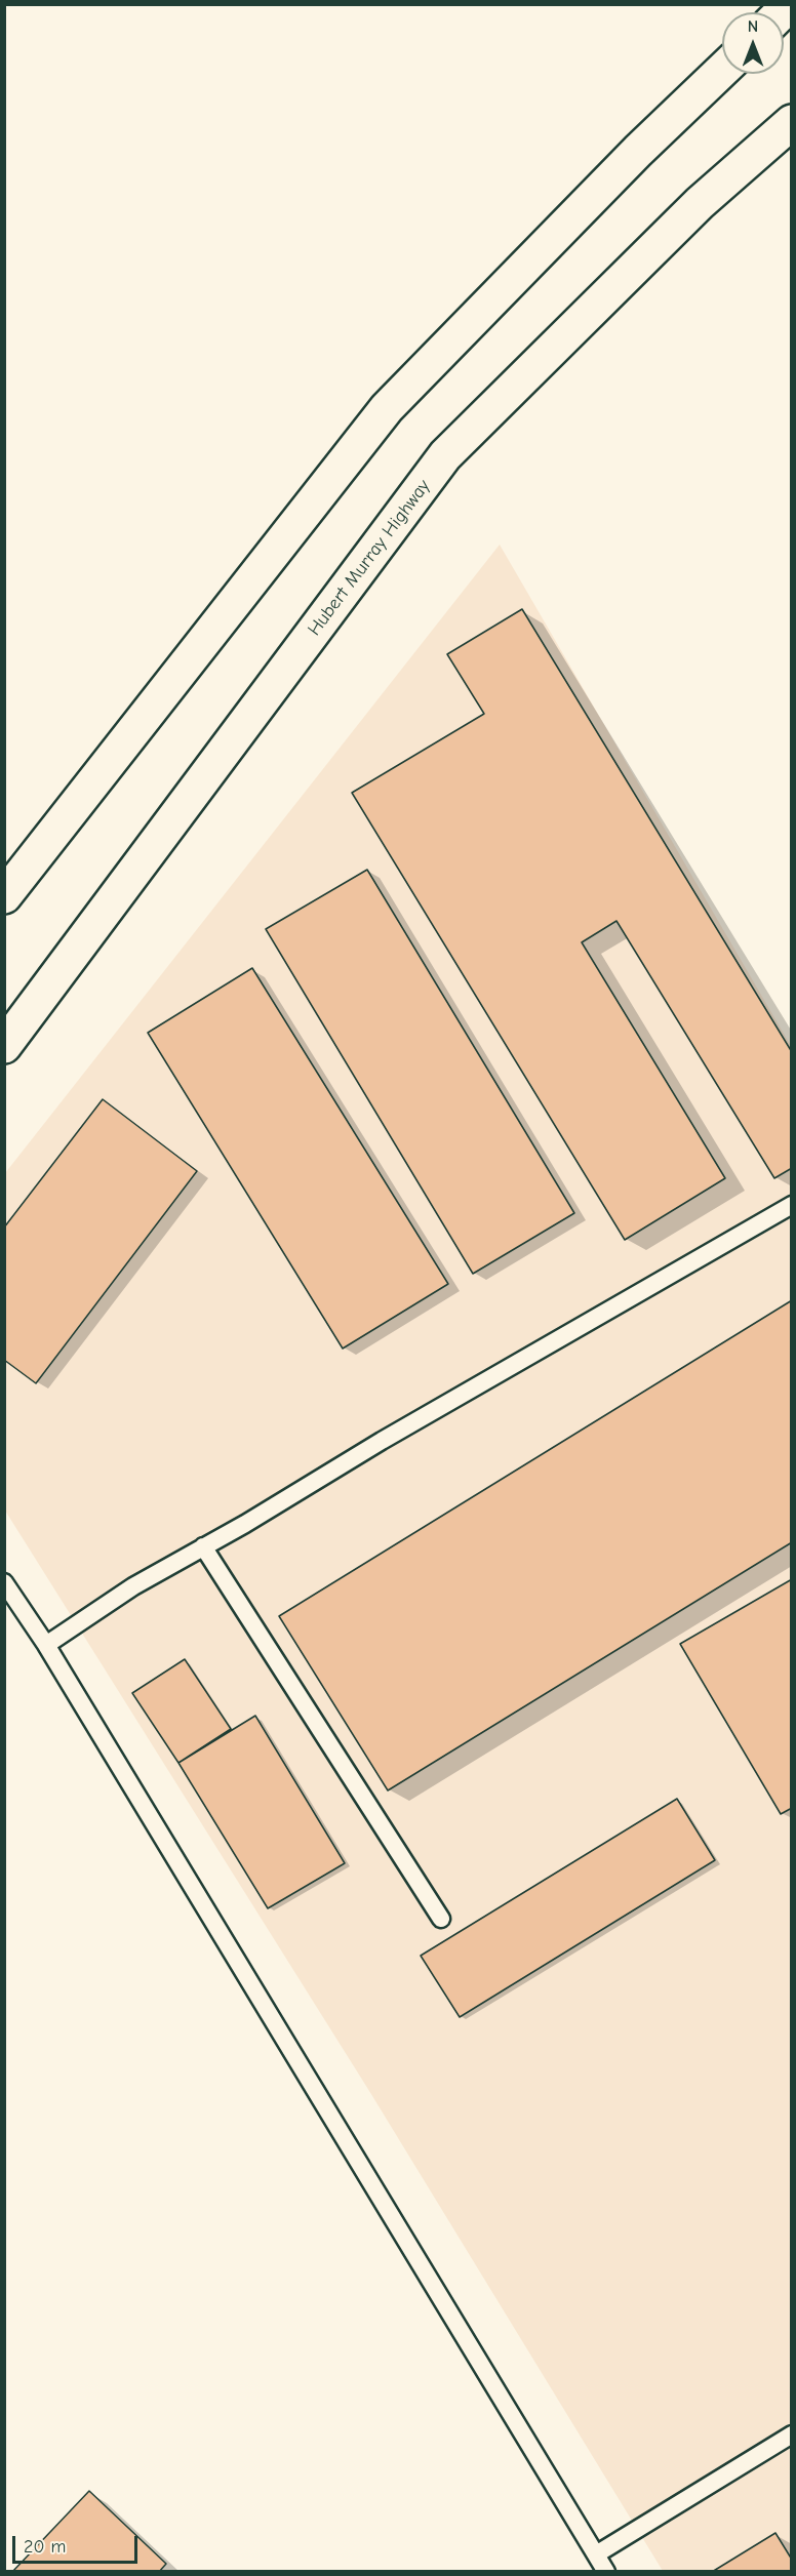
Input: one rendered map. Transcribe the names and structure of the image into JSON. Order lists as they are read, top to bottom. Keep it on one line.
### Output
{"streets":{"highway":["Hubert Murray Highway"]},"scale_bar":"20 m","north":"top"}
